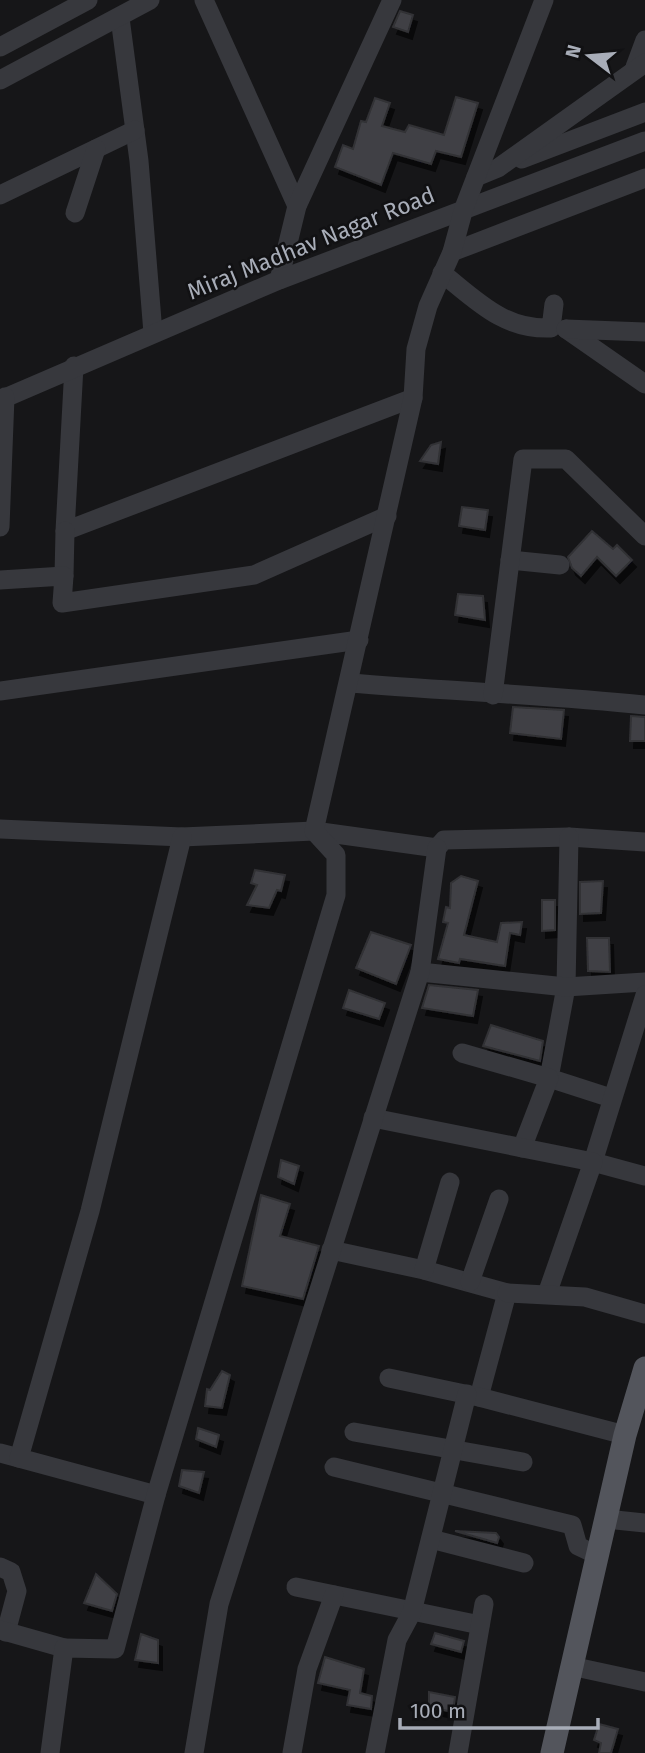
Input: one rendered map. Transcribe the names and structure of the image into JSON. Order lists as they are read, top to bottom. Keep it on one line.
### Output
{"streets":{"street":["Miraj Madhav Nagar Road"]},"scale_bar":"100 m","north":"left"}
